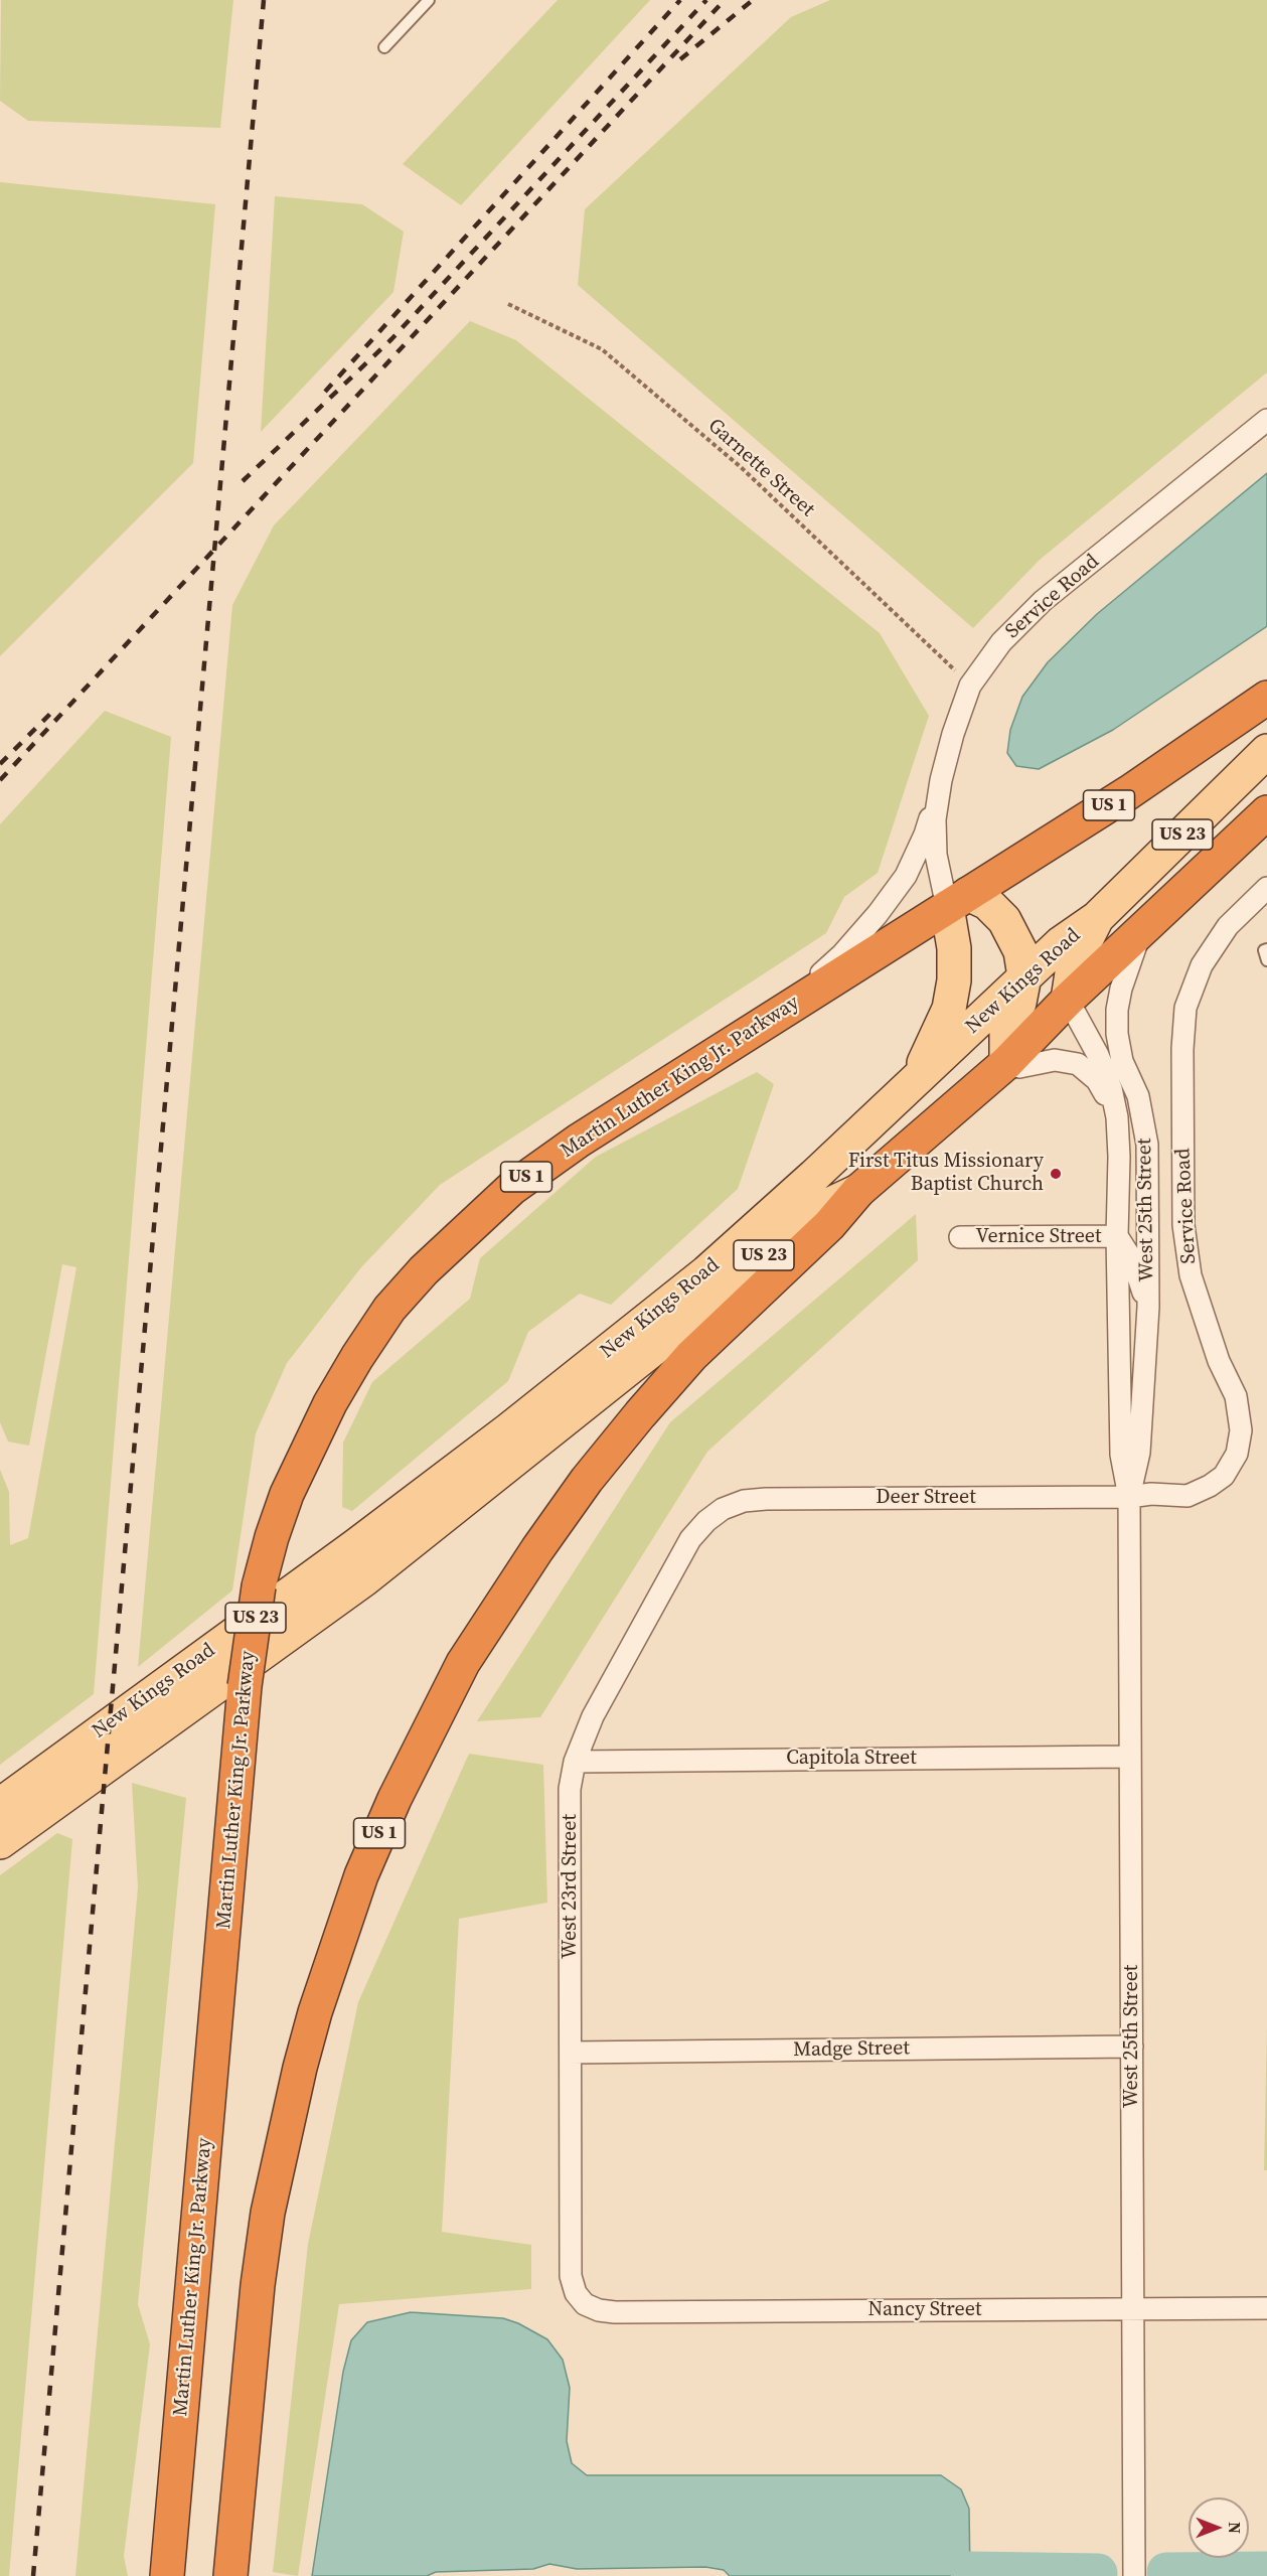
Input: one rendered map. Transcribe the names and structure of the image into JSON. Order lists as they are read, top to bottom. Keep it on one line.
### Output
{"streets":{"highway":["US 1","New Kings Road","Martin Luther King Jr. Parkway"],"main road":["US 23"],"street":["Service Road","West 25th Street","Vernice Street","Deer Street","Capitola Street","West 23rd Street","Madge Street","Nancy Street"],"path":["Garnette Street"]},"crossings":[["Garnette Street","Service Road"],["Service Road","Martin Luther King Jr. Parkway"],["Service Road","West 25th Street"],["Service Road","Deer Street"],["US 1","New Kings Road"],["New Kings Road","West 25th Street"],["West 25th Street","Vernice Street"],["West 25th Street","Deer Street"],["West 25th Street","Capitola Street"],["West 25th Street","Madge Street"],["West 25th Street","Nancy Street"],["Deer Street","West 23rd Street"],["Capitola Street","West 23rd Street"],["West 23rd Street","Madge Street"],["West 23rd Street","Nancy Street"]],"places":["First Titus Missionary Baptist Church"],"north":"right"}
